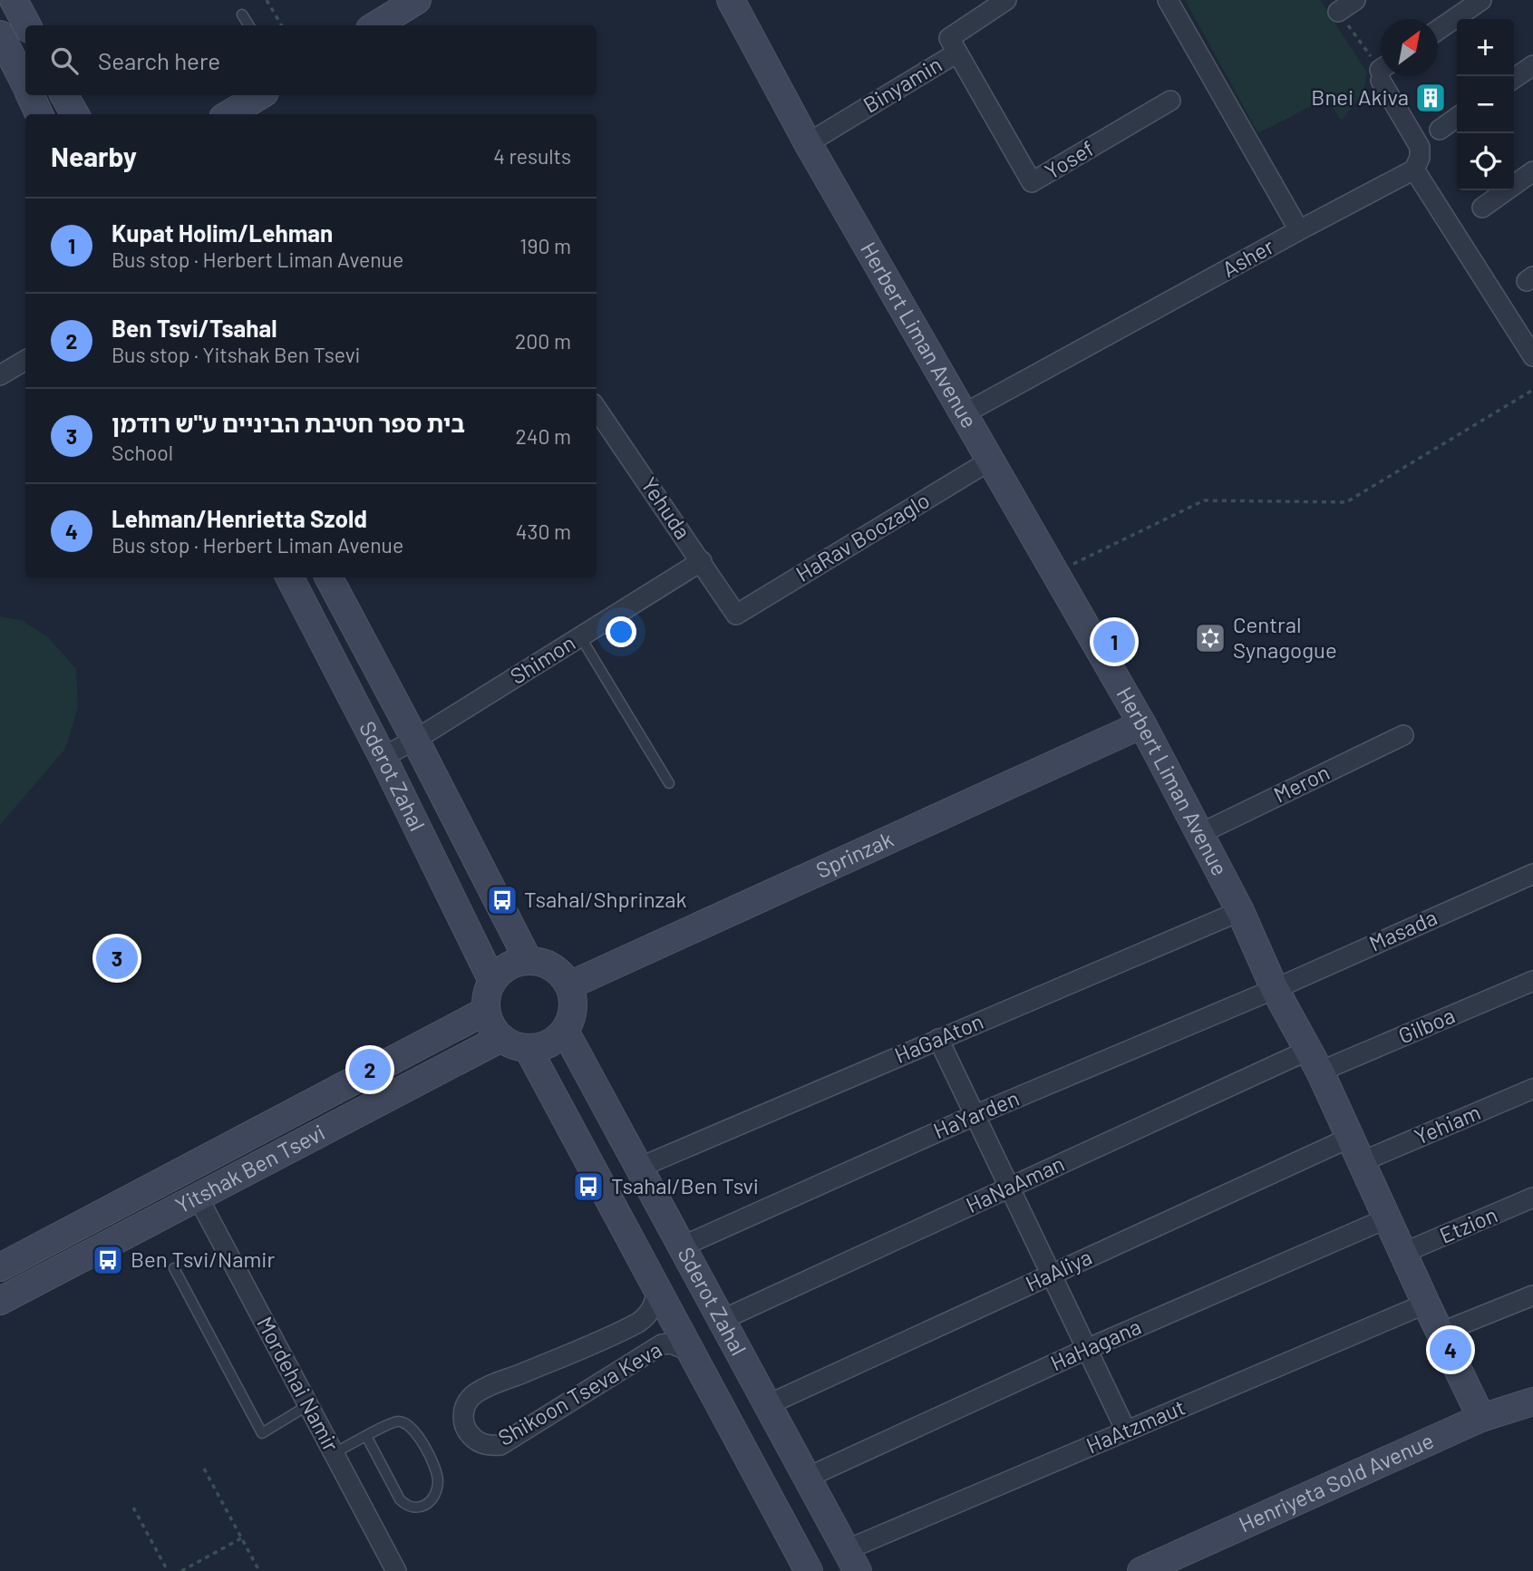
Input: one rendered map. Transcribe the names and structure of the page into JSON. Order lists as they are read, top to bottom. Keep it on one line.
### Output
{"streets":{"street":["Binyamin","Yosef","Asher","Herbert Liman Avenue","Yehuda","HaRav Boozaglo","Shimon","Sderot Zahal","Meron","Sprinzak","Masada","Gilboa","HaGaAton","HaYarden","Yehiam","Yitshak Ben Tsevi","HaNaAman","Etzion","HaAliya","HaHagana","Mordehai Namir","Shikoon Tseva Keva","HaAtzmaut","Henriyeta Sold Avenue"]},"crossings":[["Binyamin","Yosef"],["Binyamin","Herbert Liman Avenue"],["Asher","Herbert Liman Avenue"],["Herbert Liman Avenue","HaRav Boozaglo"],["Herbert Liman Avenue","Meron"],["Herbert Liman Avenue","Sprinzak"],["Herbert Liman Avenue","Masada"],["Herbert Liman Avenue","Gilboa"],["Herbert Liman Avenue","HaGaAton"],["Herbert Liman Avenue","HaYarden"],["Herbert Liman Avenue","Yehiam"],["Herbert Liman Avenue","HaNaAman"],["Herbert Liman Avenue","Etzion"],["Herbert Liman Avenue","HaAliya"],["Herbert Liman Avenue","HaHagana"],["Herbert Liman Avenue","HaAtzmaut"],["Herbert Liman Avenue","Henriyeta Sold Avenue"],["Yehuda","HaRav Boozaglo"],["Yehuda","Shimon"],["Shimon","Sderot Zahal"],["Sderot Zahal","Sprinzak"],["Sderot Zahal","HaGaAton"],["Sderot Zahal","HaYarden"],["Sderot Zahal","Yitshak Ben Tsevi"],["Sderot Zahal","HaNaAman"],["Sderot Zahal","HaAliya"],["Sderot Zahal","HaHagana"],["Sderot Zahal","Shikoon Tseva Keva"],["Sderot Zahal","HaAtzmaut"],["Sprinzak","Yitshak Ben Tsevi"],["Masada","HaYarden"],["Gilboa","HaNaAman"],["Yitshak Ben Tsevi","Mordehai Namir"]],"places":{"building":["Bnei Akiva"],"synagogue":["Central Synagogue"],"bus stop":["Tsahal/Shprinzak","Tsahal/Ben Tsvi","Ben Tsvi/Namir"]},"north":"top right","page":{"map_buttons":["+","−"],"search":"Search here","heading":["Nearby","4 results"],"list":[{"mark":"1","name":"Kupat Holim/Lehman","note":"Bus stop · Herbert Liman Avenue","value":"190 m"},{"mark":"2","name":"Ben Tsvi/Tsahal","note":"Bus stop · Yitshak Ben Tsevi","value":"200 m"},{"mark":"3","name":"בית ספר חטיבת הביניים ע\"ש רודמן","note":"School","value":"240 m"},{"mark":"4","name":"Lehman/Henrietta Szold","note":"Bus stop · Herbert Liman Avenue","value":"430 m"}],"pins":["1","3","2","4"]}}
